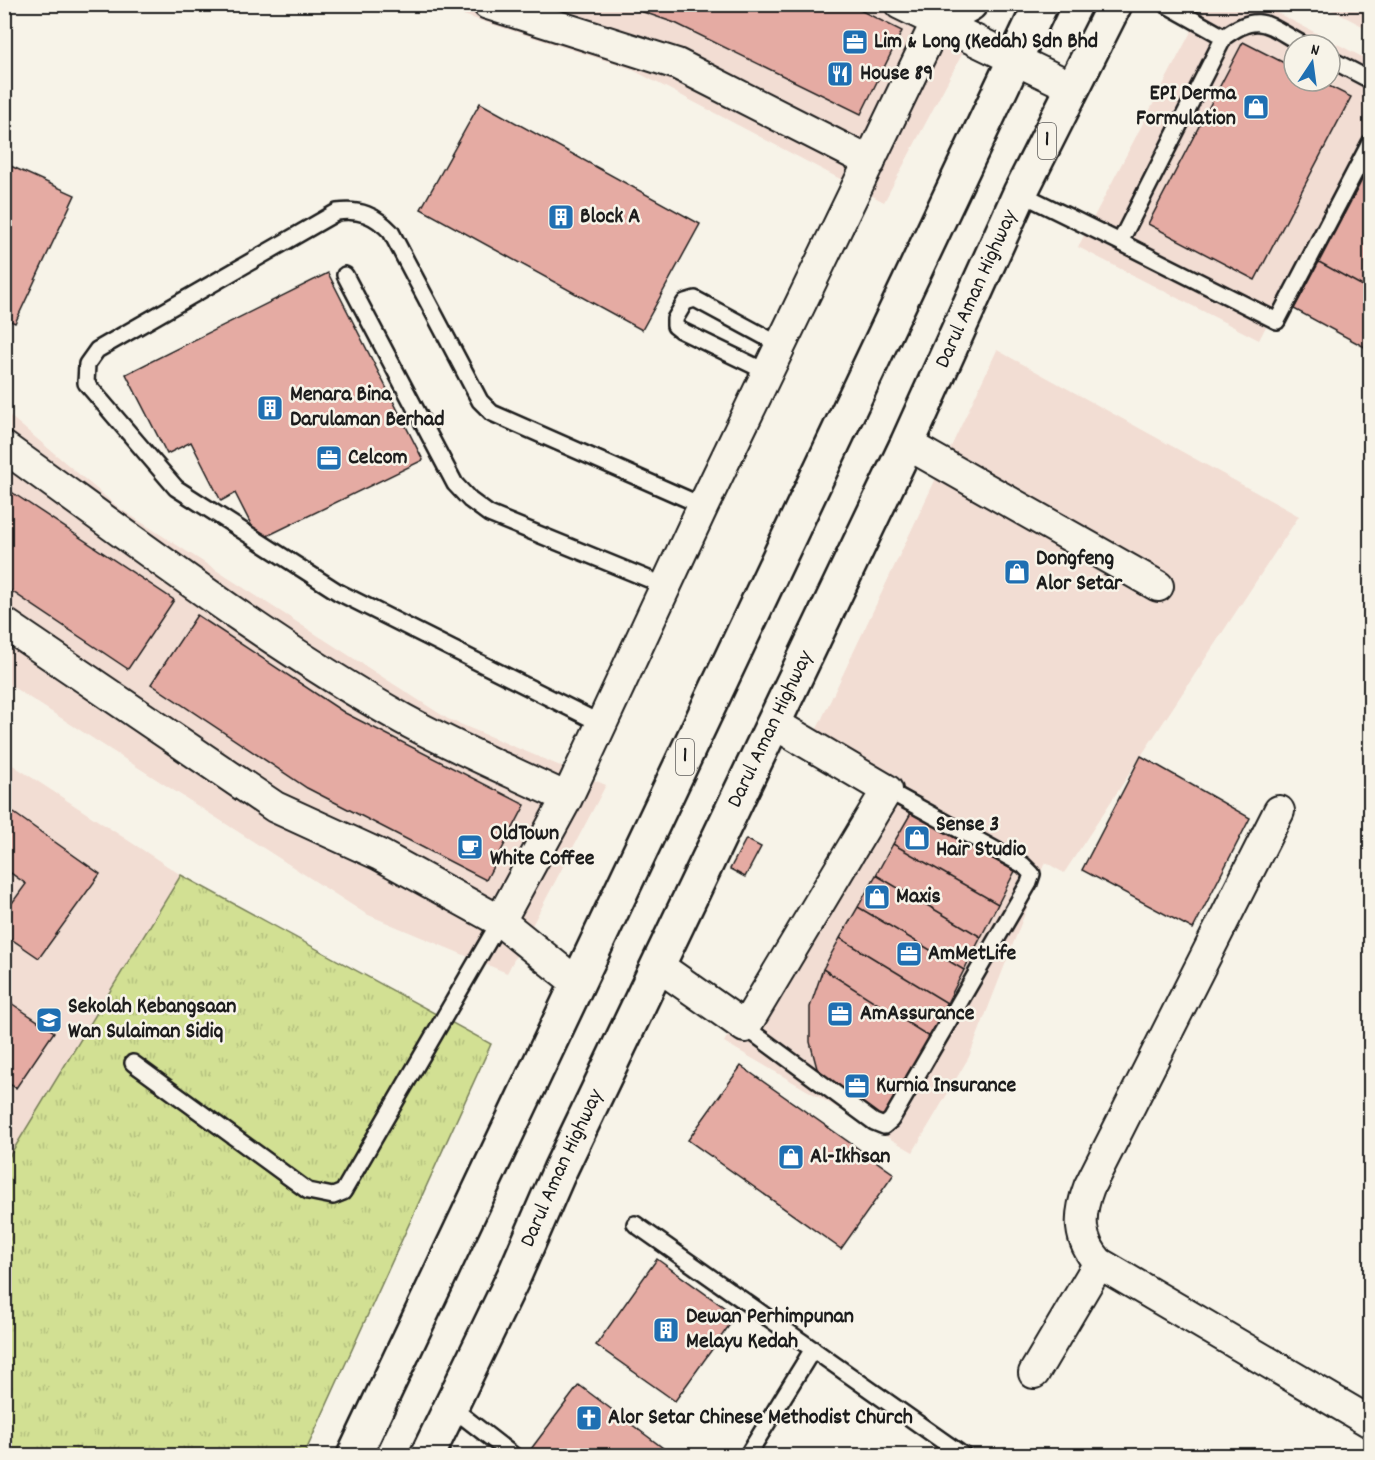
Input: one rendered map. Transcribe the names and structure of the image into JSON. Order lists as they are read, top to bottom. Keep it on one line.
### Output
{"streets":{"main road":["1","Darul Aman Highway"]},"places":{"office":["Lim & Long (Kedah) Sdn Bhd","Celcom","AmMetLife","AmAssurance","Kurnia Insurance"],"restaurant":["House 89"],"shop":["EPI Derma Formulation","Dongfeng Alor Setar","Sense 3 Hair Studio","Maxis","Al-Ikhsan"],"building":["Block A","Menara Bina Darulaman Berhad","Dewan Perhimpunan Melayu Kedah"],"cafe":["OldTown White Coffee"],"school or university":["Sekolah Kebangsaan Wan Sulaiman Sidiq"],"church":["Alor Setar Chinese Methodist Church"]},"north":"top"}
